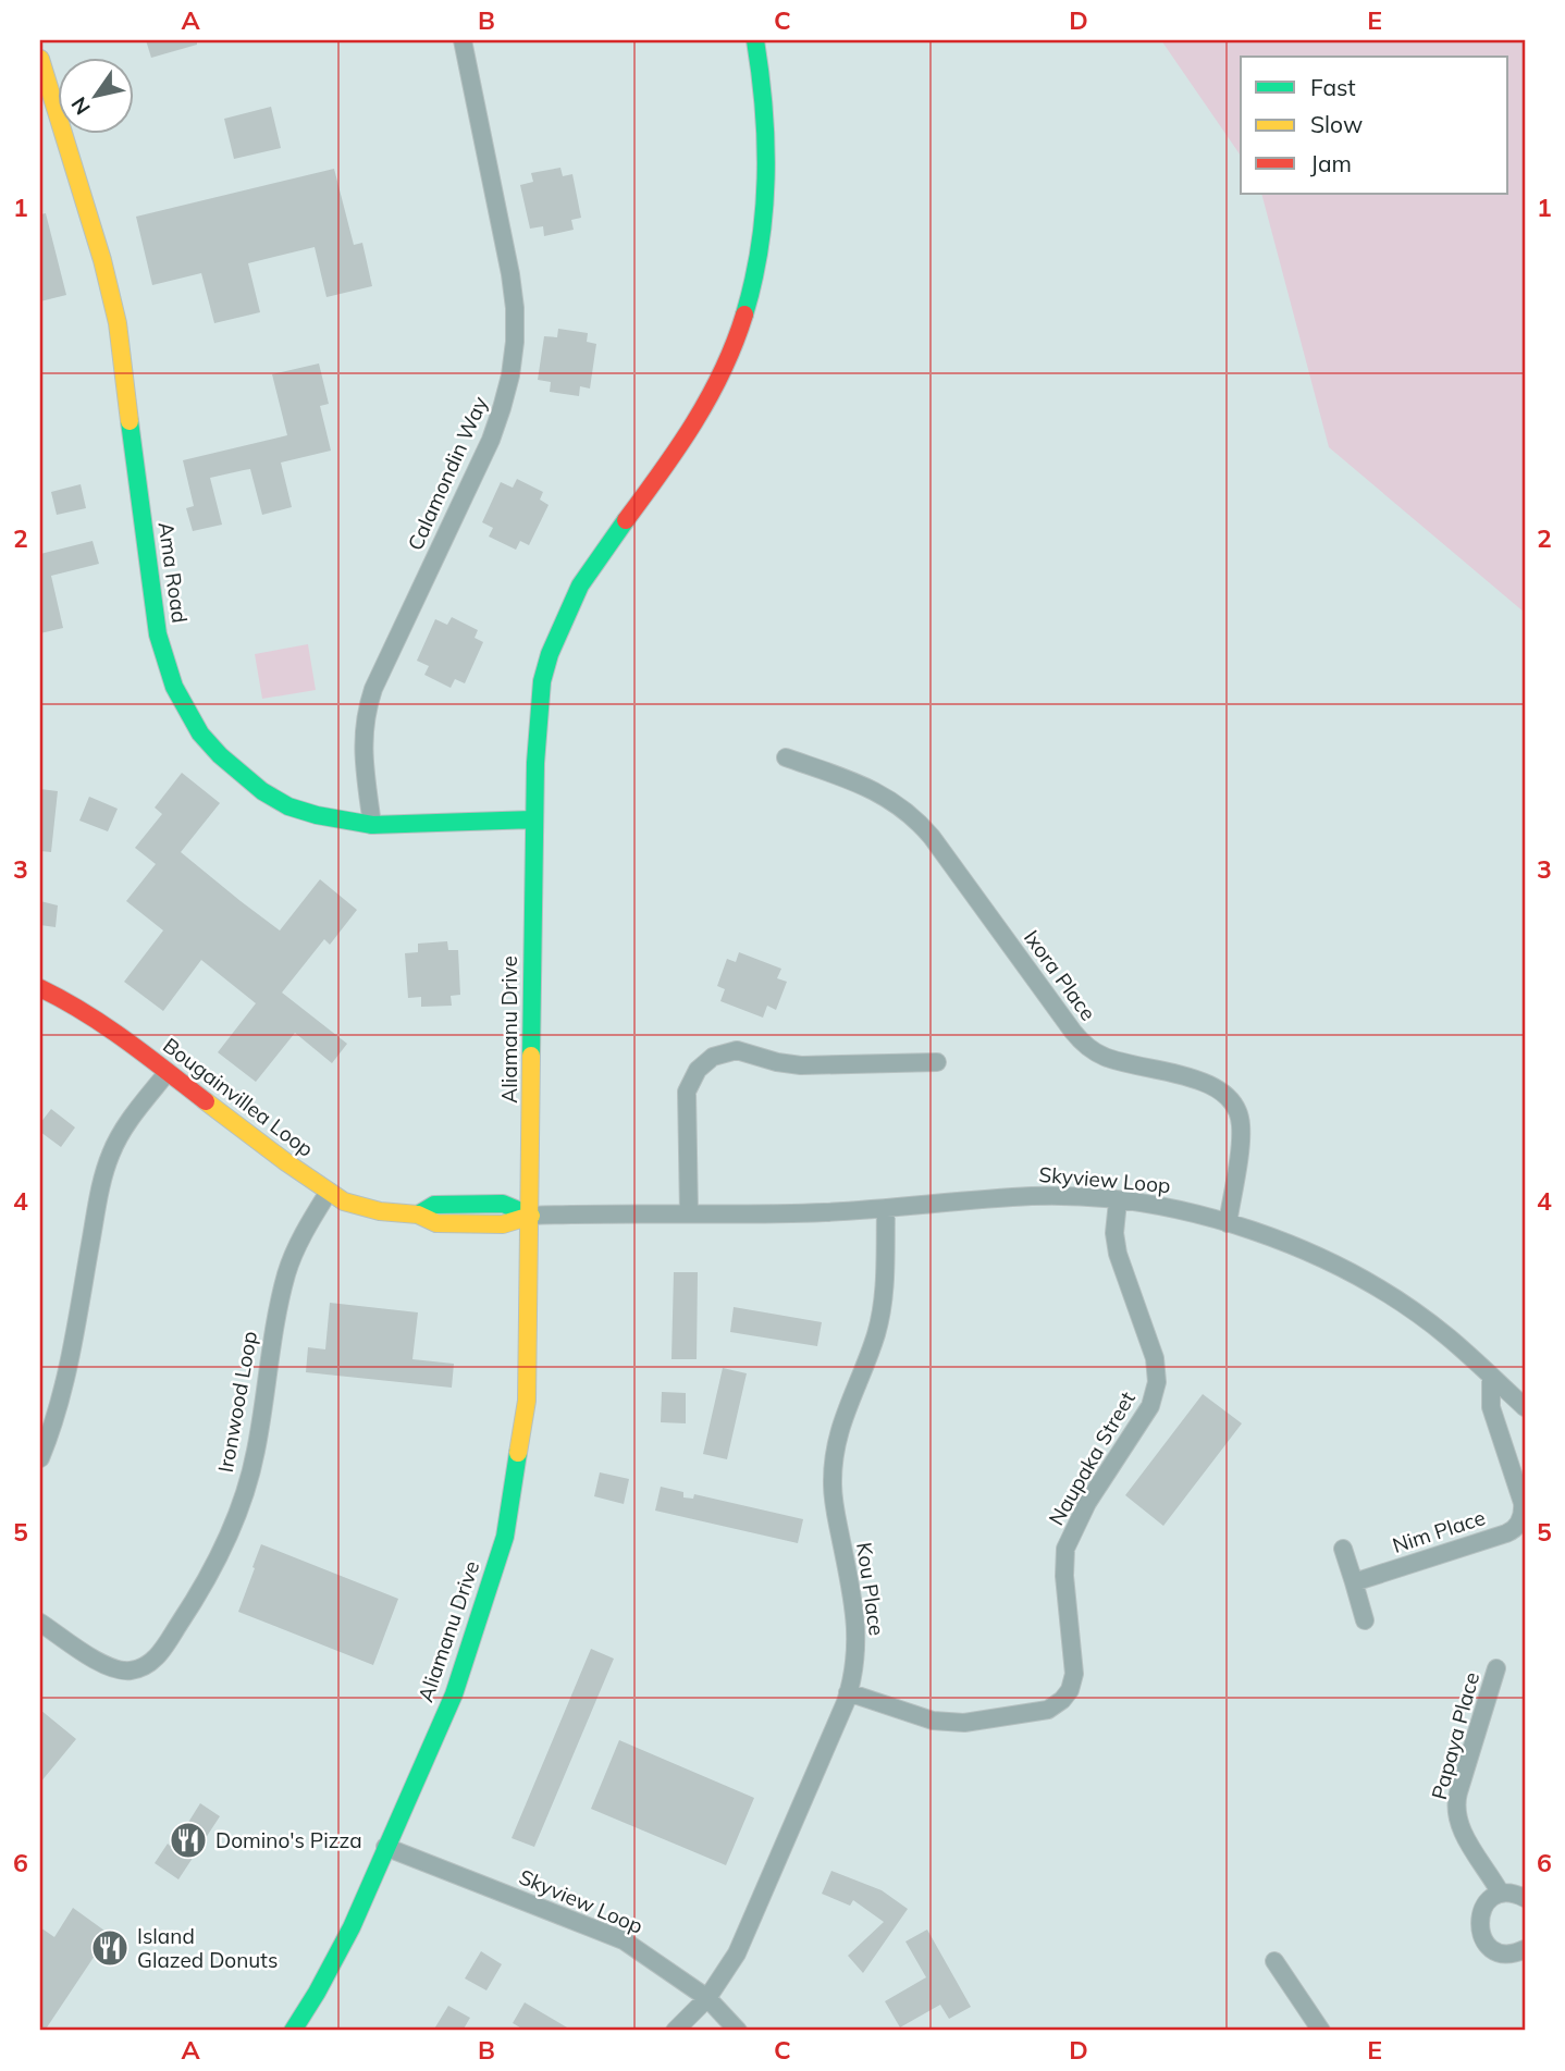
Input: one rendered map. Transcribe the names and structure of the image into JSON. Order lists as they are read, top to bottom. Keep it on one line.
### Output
{"streets":{"street":["Calamondin Way","Ama Road","Ixora Place","Aliamanu Drive","Bougainvillea Loop","Skyview Loop","Ironwood Loop","Naupaka Street","Nim Place","Kou Place","Papaya Place"]},"crossings":[["Calamondin Way","Ama Road"],["Ama Road","Aliamanu Drive"],["Ixora Place","Skyview Loop"],["Aliamanu Drive","Bougainvillea Loop"],["Aliamanu Drive","Skyview Loop"],["Bougainvillea Loop","Skyview Loop"],["Bougainvillea Loop","Ironwood Loop"],["Skyview Loop","Naupaka Street"],["Skyview Loop","Nim Place"],["Skyview Loop","Kou Place"],["Naupaka Street","Kou Place"]],"places":{"restaurant":["Domino's Pizza","Island Glazed Donuts"]},"legend":["Fast","Slow","Jam"],"north":"bottom left","grid":{"columns":["A","B","C","D","E"],"rows":["1","2","3","4","5","6"]}}
